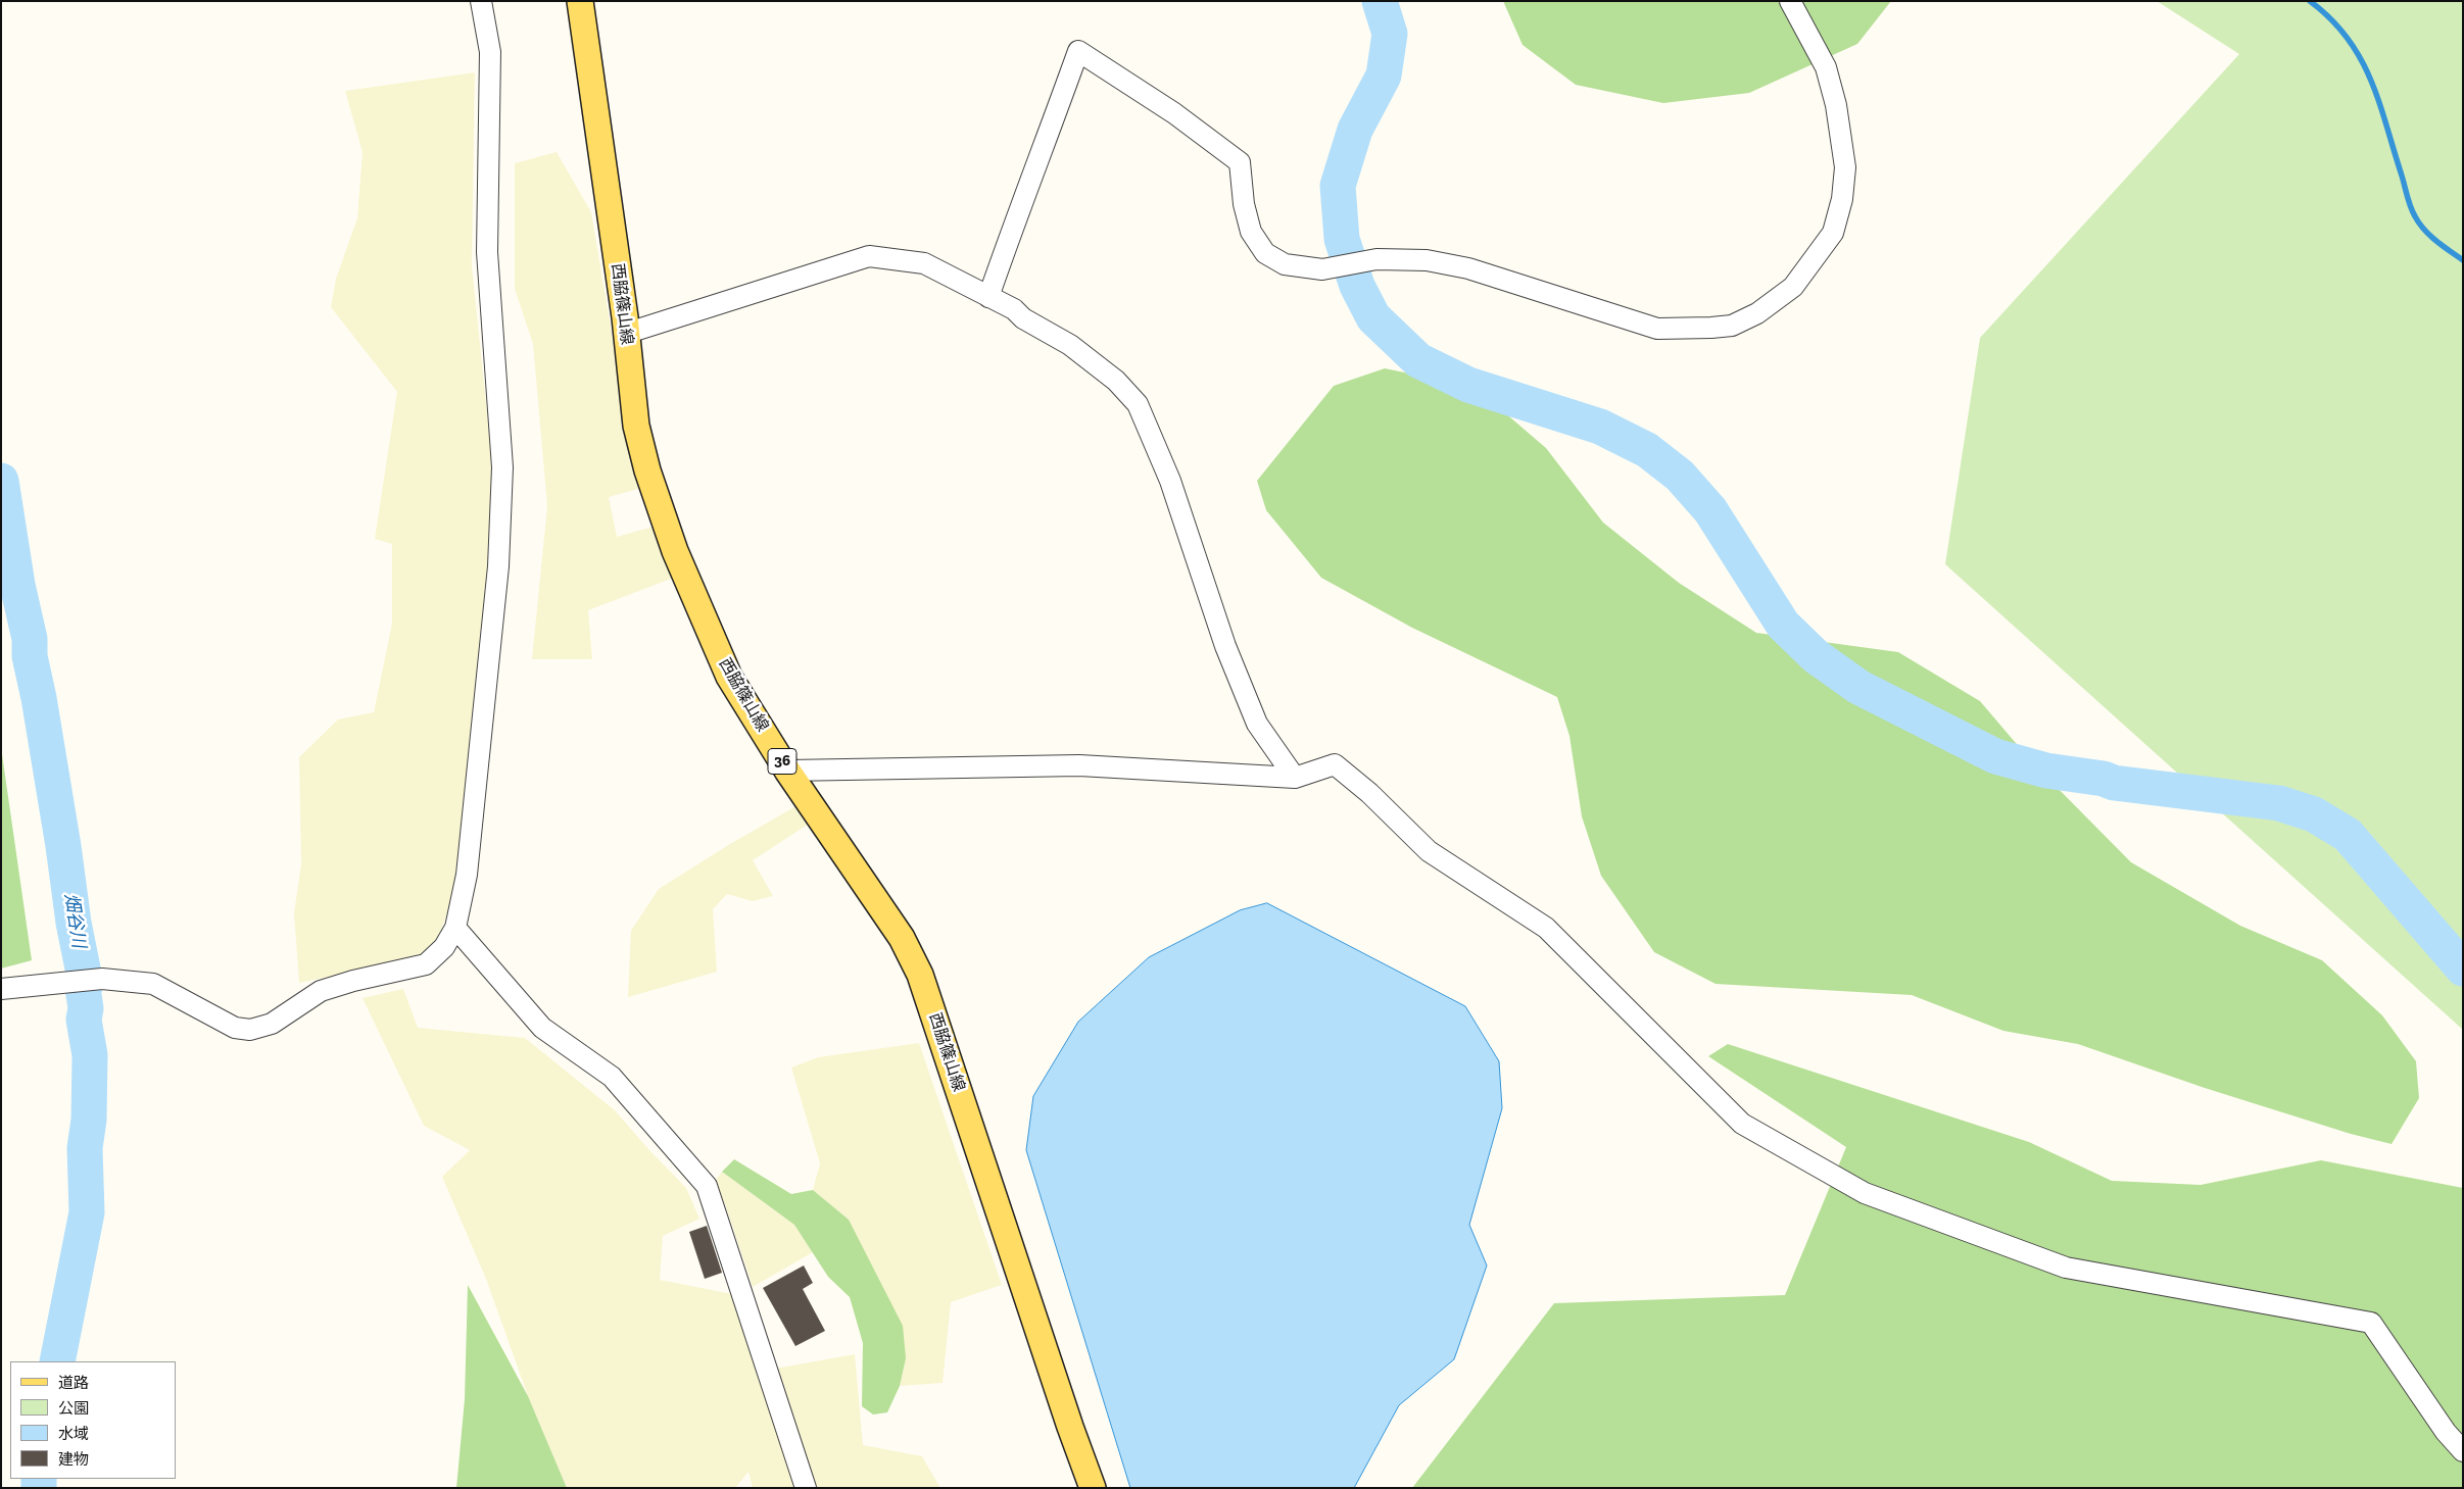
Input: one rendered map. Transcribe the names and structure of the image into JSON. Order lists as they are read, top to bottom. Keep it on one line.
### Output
{"streets":{"main road":["西脇篠山線","36"]},"water":["畑谷川"],"legend":["道路","公園","水域","建物"]}
